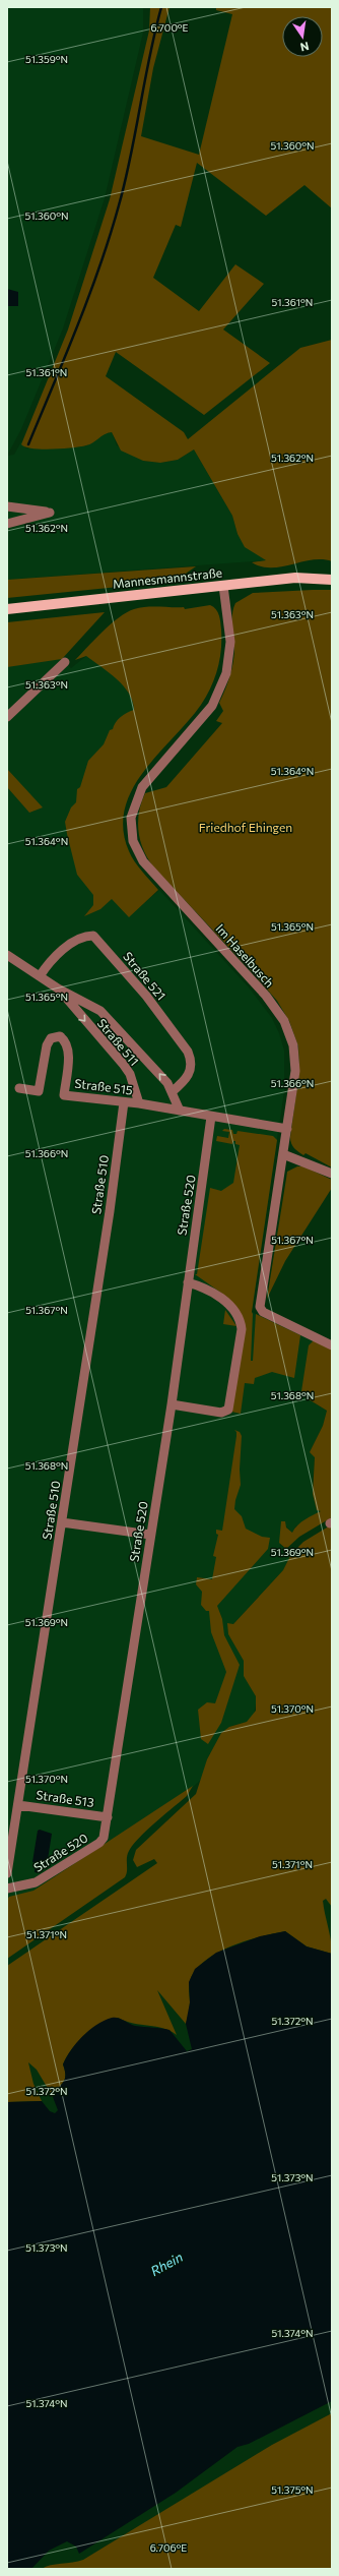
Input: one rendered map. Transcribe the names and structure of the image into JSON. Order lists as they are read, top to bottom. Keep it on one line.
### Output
{"streets":{"main road":["Mannesmannstraße"],"street":["Im Haselbusch","Straße 521","Straße 511","Straße 515","Straße 510","Straße 520","Straße 513"]},"crossings":[["Mannesmannstraße","Im Haselbusch"],["Straße 521","Straße 511"],["Straße 511","Straße 515"],["Straße 515","Straße 510"],["Straße 510","Straße 513"],["Straße 520","Straße 513"]],"water":["Rhein"],"parks":["Friedhof Ehingen"],"north":"bottom","coordinates":["6.700°E","51.359°N","51.360°N","51.361°N","51.362°N","51.363°N","51.364°N","51.365°N","51.366°N","51.367°N","51.368°N","51.369°N","51.370°N","51.371°N","51.372°N","51.373°N","51.374°N","51.375°N","6.706°E"]}
